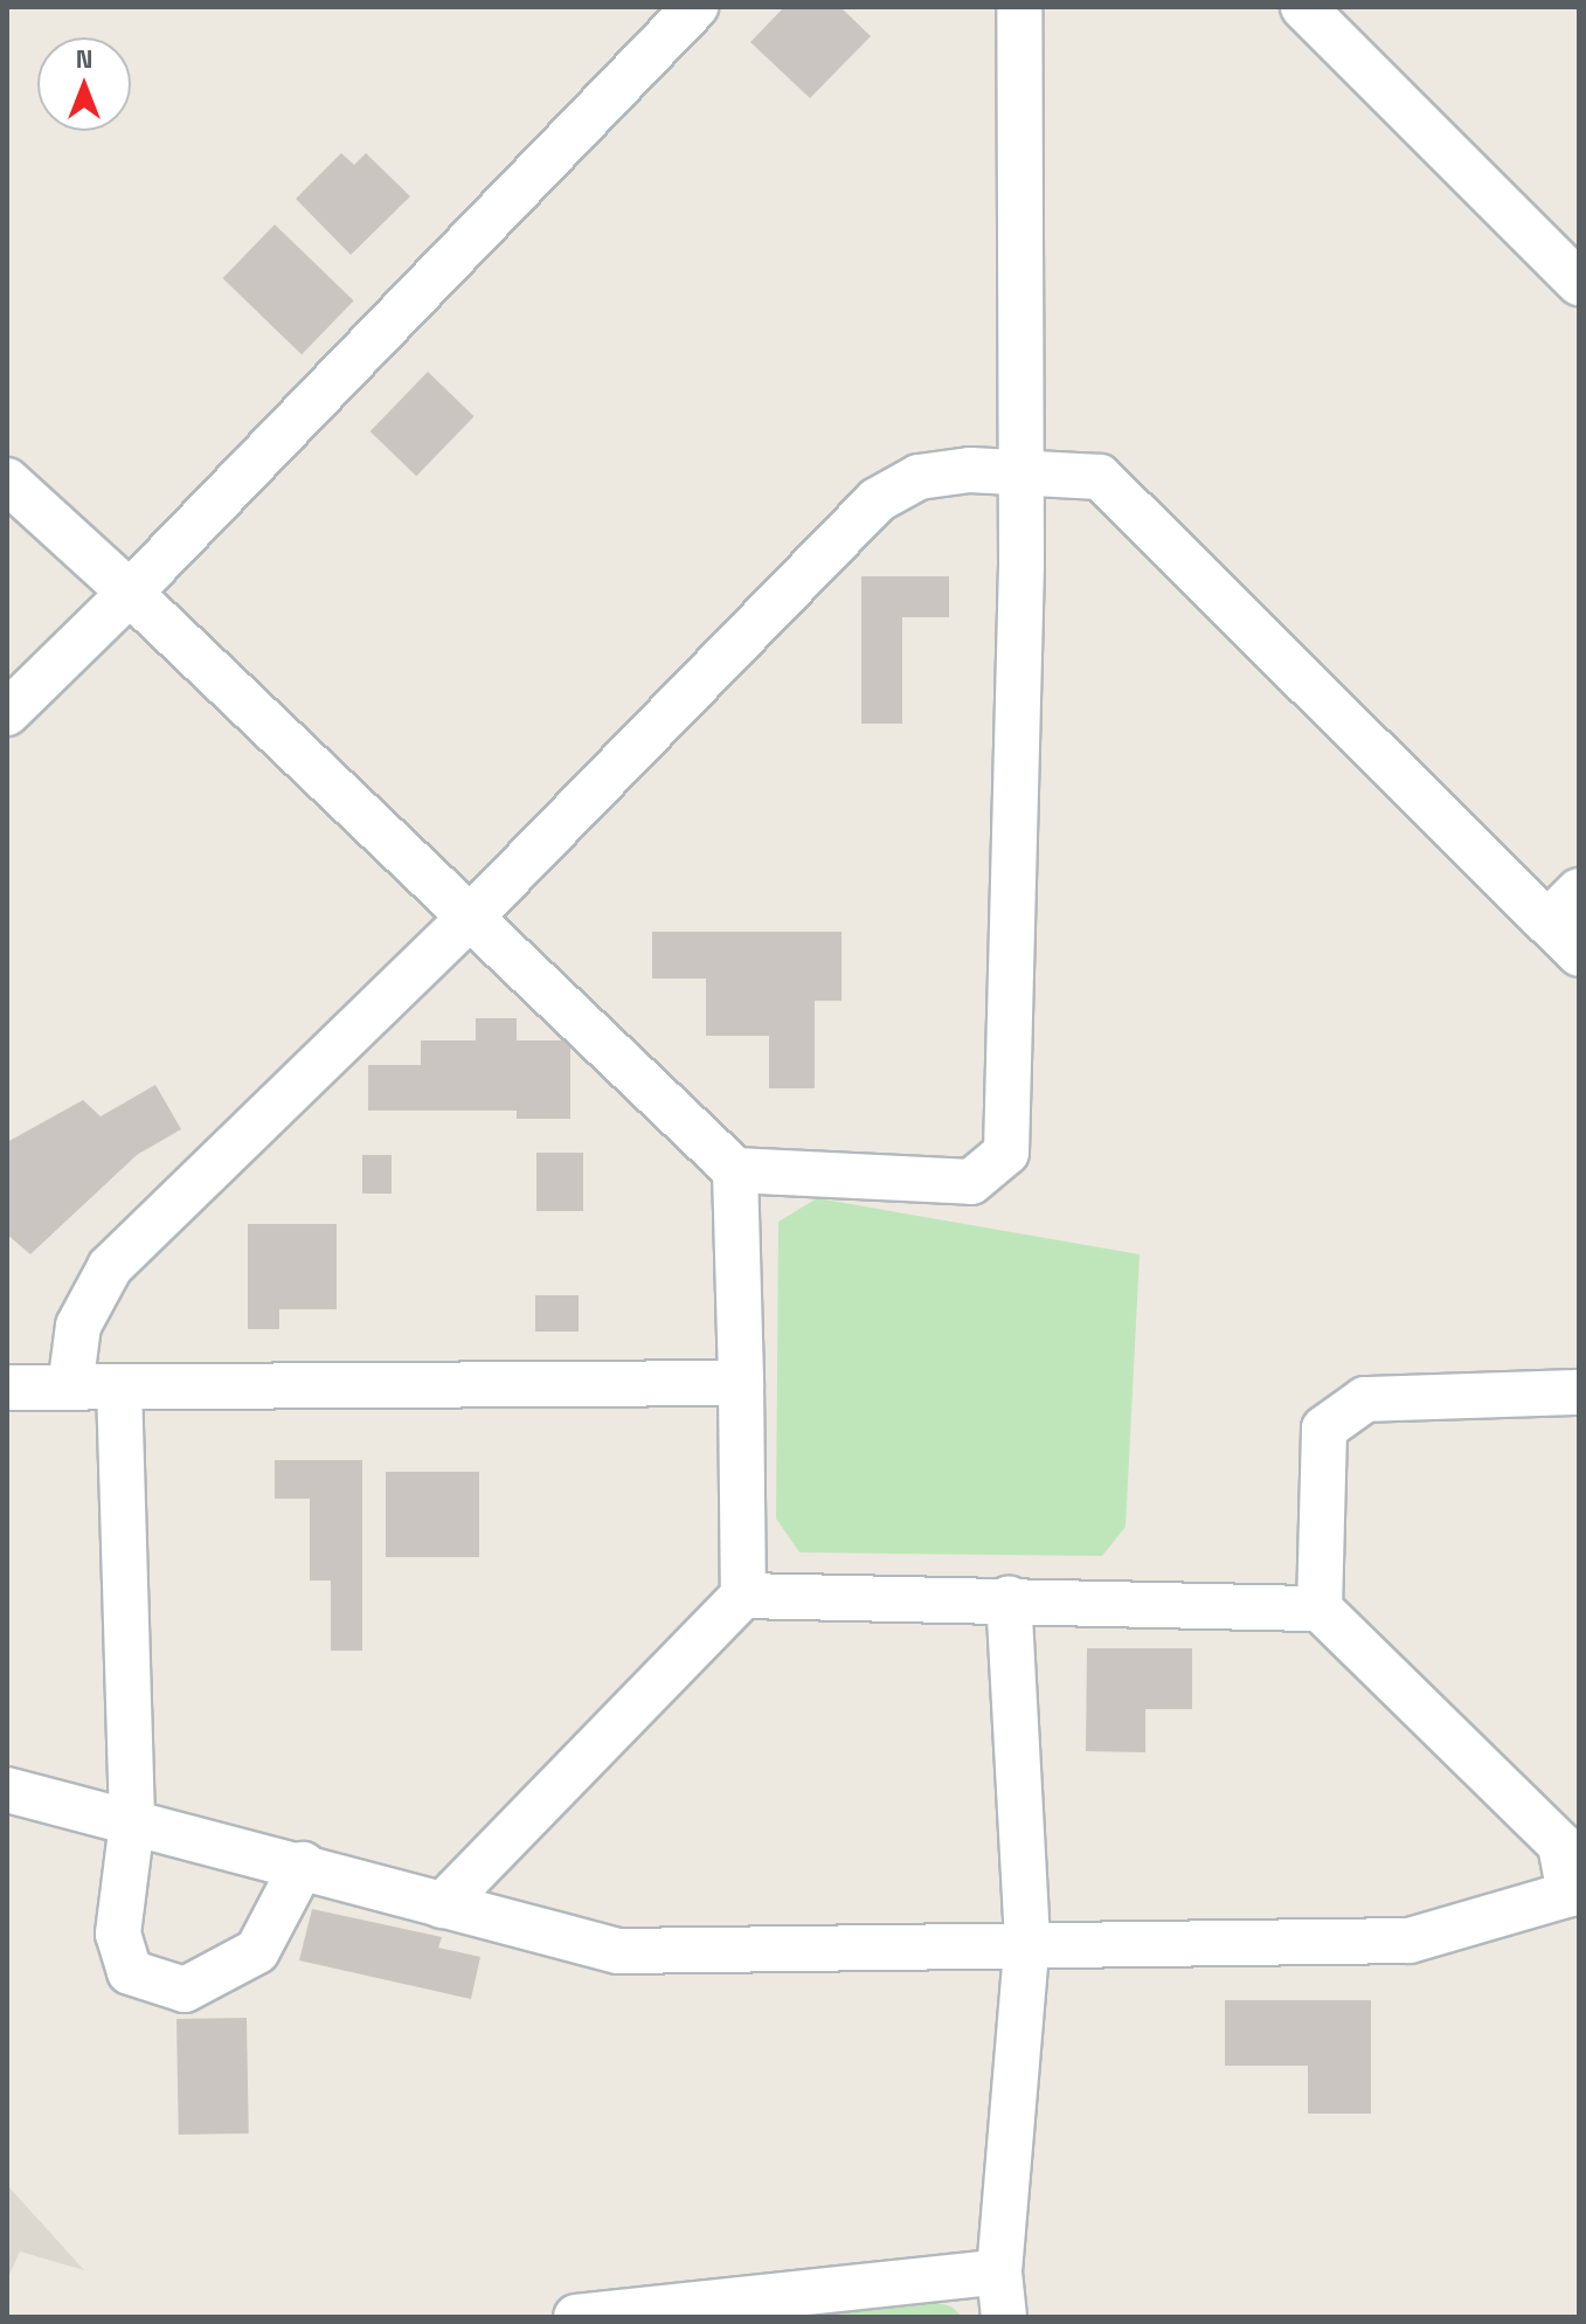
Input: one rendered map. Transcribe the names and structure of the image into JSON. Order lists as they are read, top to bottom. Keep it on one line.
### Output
{"north":"top"}
